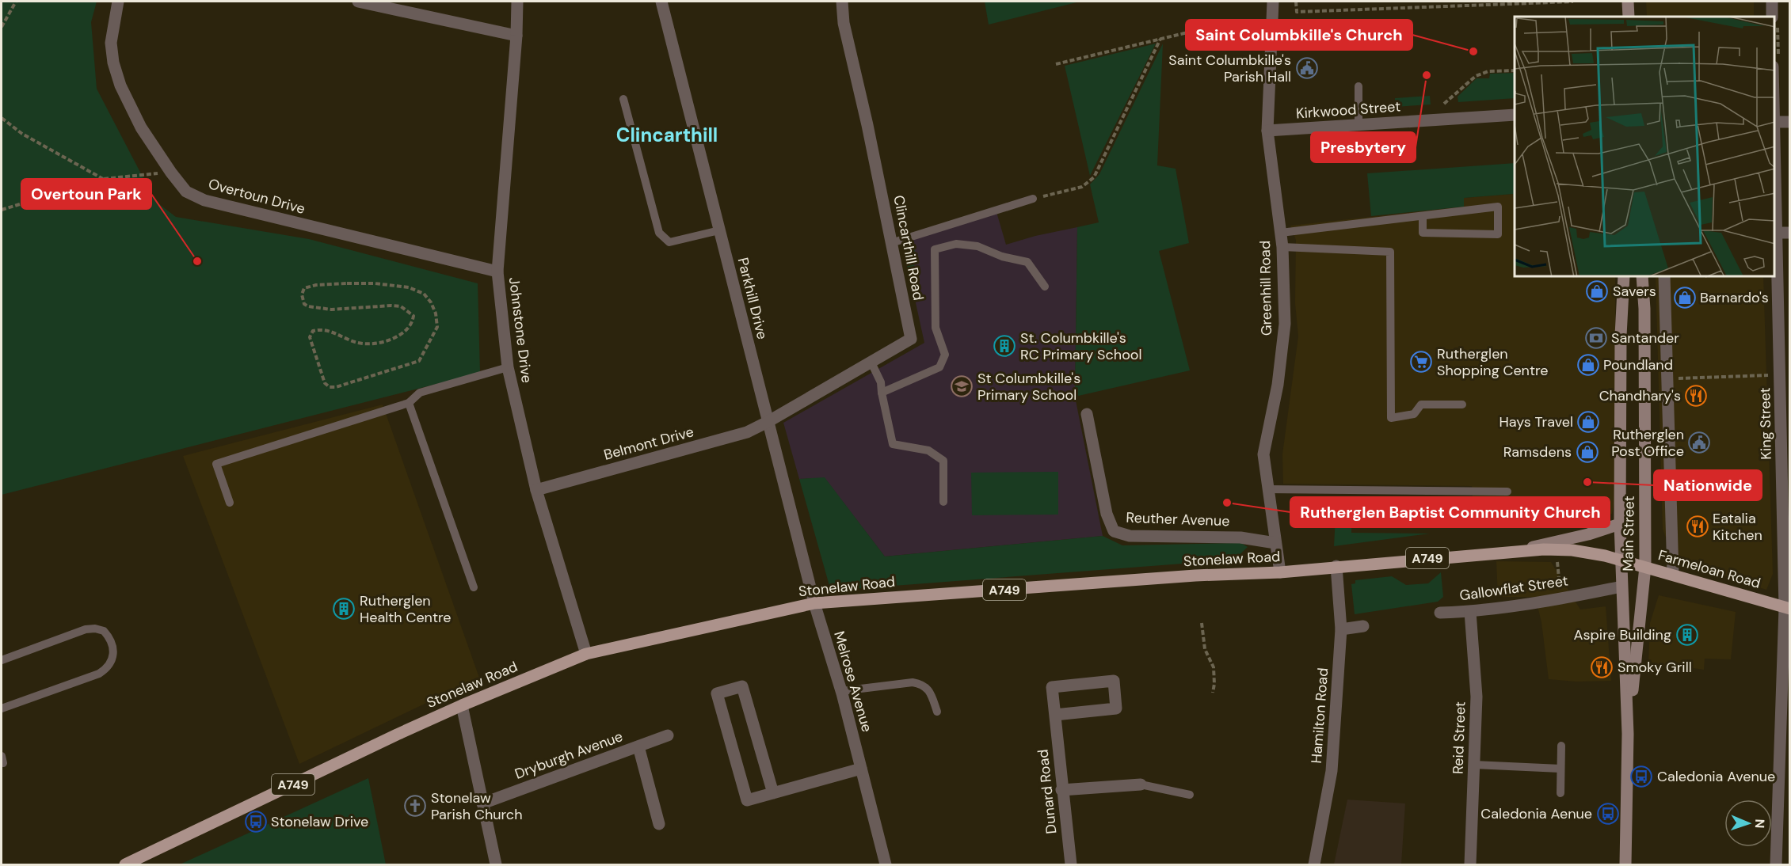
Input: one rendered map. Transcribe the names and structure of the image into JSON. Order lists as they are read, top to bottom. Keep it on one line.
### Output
{"streets":{"main road":["Main Street","A749","Stonelaw Road","Farmeloan Road"],"street":["Kirkwood Street","Overtoun Drive","Clincarthill Road","Greenhill Road","Parkhill Drive","Johnstone Drive","King Street","Belmont Drive","Reuther Avenue","Gallowflat Street","Melrose Avenue","Hamilton Road","Reid Street","Dryburgh Avenue","Dunard Road"]},"crossings":[["Kirkwood Street","Greenhill Road"],["Overtoun Drive","Johnstone Drive"],["Clincarthill Road","Parkhill Drive"],["Clincarthill Road","Belmont Drive"],["Greenhill Road","Reuther Avenue"],["Greenhill Road","Stonelaw Road"],["Parkhill Drive","Belmont Drive"],["Parkhill Drive","Stonelaw Road"],["Parkhill Drive","Melrose Avenue"],["Johnstone Drive","Belmont Drive"],["Johnstone Drive","Stonelaw Road"],["King Street","Farmeloan Road"],["Main Street","A749"],["Main Street","Stonelaw Road"],["Main Street","Farmeloan Road"],["Main Street","Gallowflat Street"],["A749","Stonelaw Road"],["Stonelaw Road","Farmeloan Road"],["Stonelaw Road","Melrose Avenue"],["Stonelaw Road","Hamilton Road"],["Gallowflat Street","Reid Street"]],"districts":["Clincarthill"],"places":{"other":["Saint Columbkille's Church","Presbytery","Overtoun Park","Nationwide","Rutherglen Baptist Community Church"],"public building":["Saint Columbkille's Parish Hall","Rutherglen Post Office"],"shop":["Savers","Barnardo's","Poundland","Hays Travel","Ramsdens"],"bank":["Santander"],"building":["St. Columbkille's RC Primary School","Rutherglen Health Centre","Aspire Building"],"supermarket":["Rutherglen Shopping Centre"],"school or university":["St Columbkille's Primary School"],"restaurant":["Chandhary's","Eatalia Kitchen","Smoky Grill"],"bus stop":["Caledonia Avenue","Caledonia Aenue","Stonelaw Drive"],"church":["Stonelaw Parish Church"]},"north":"right"}
